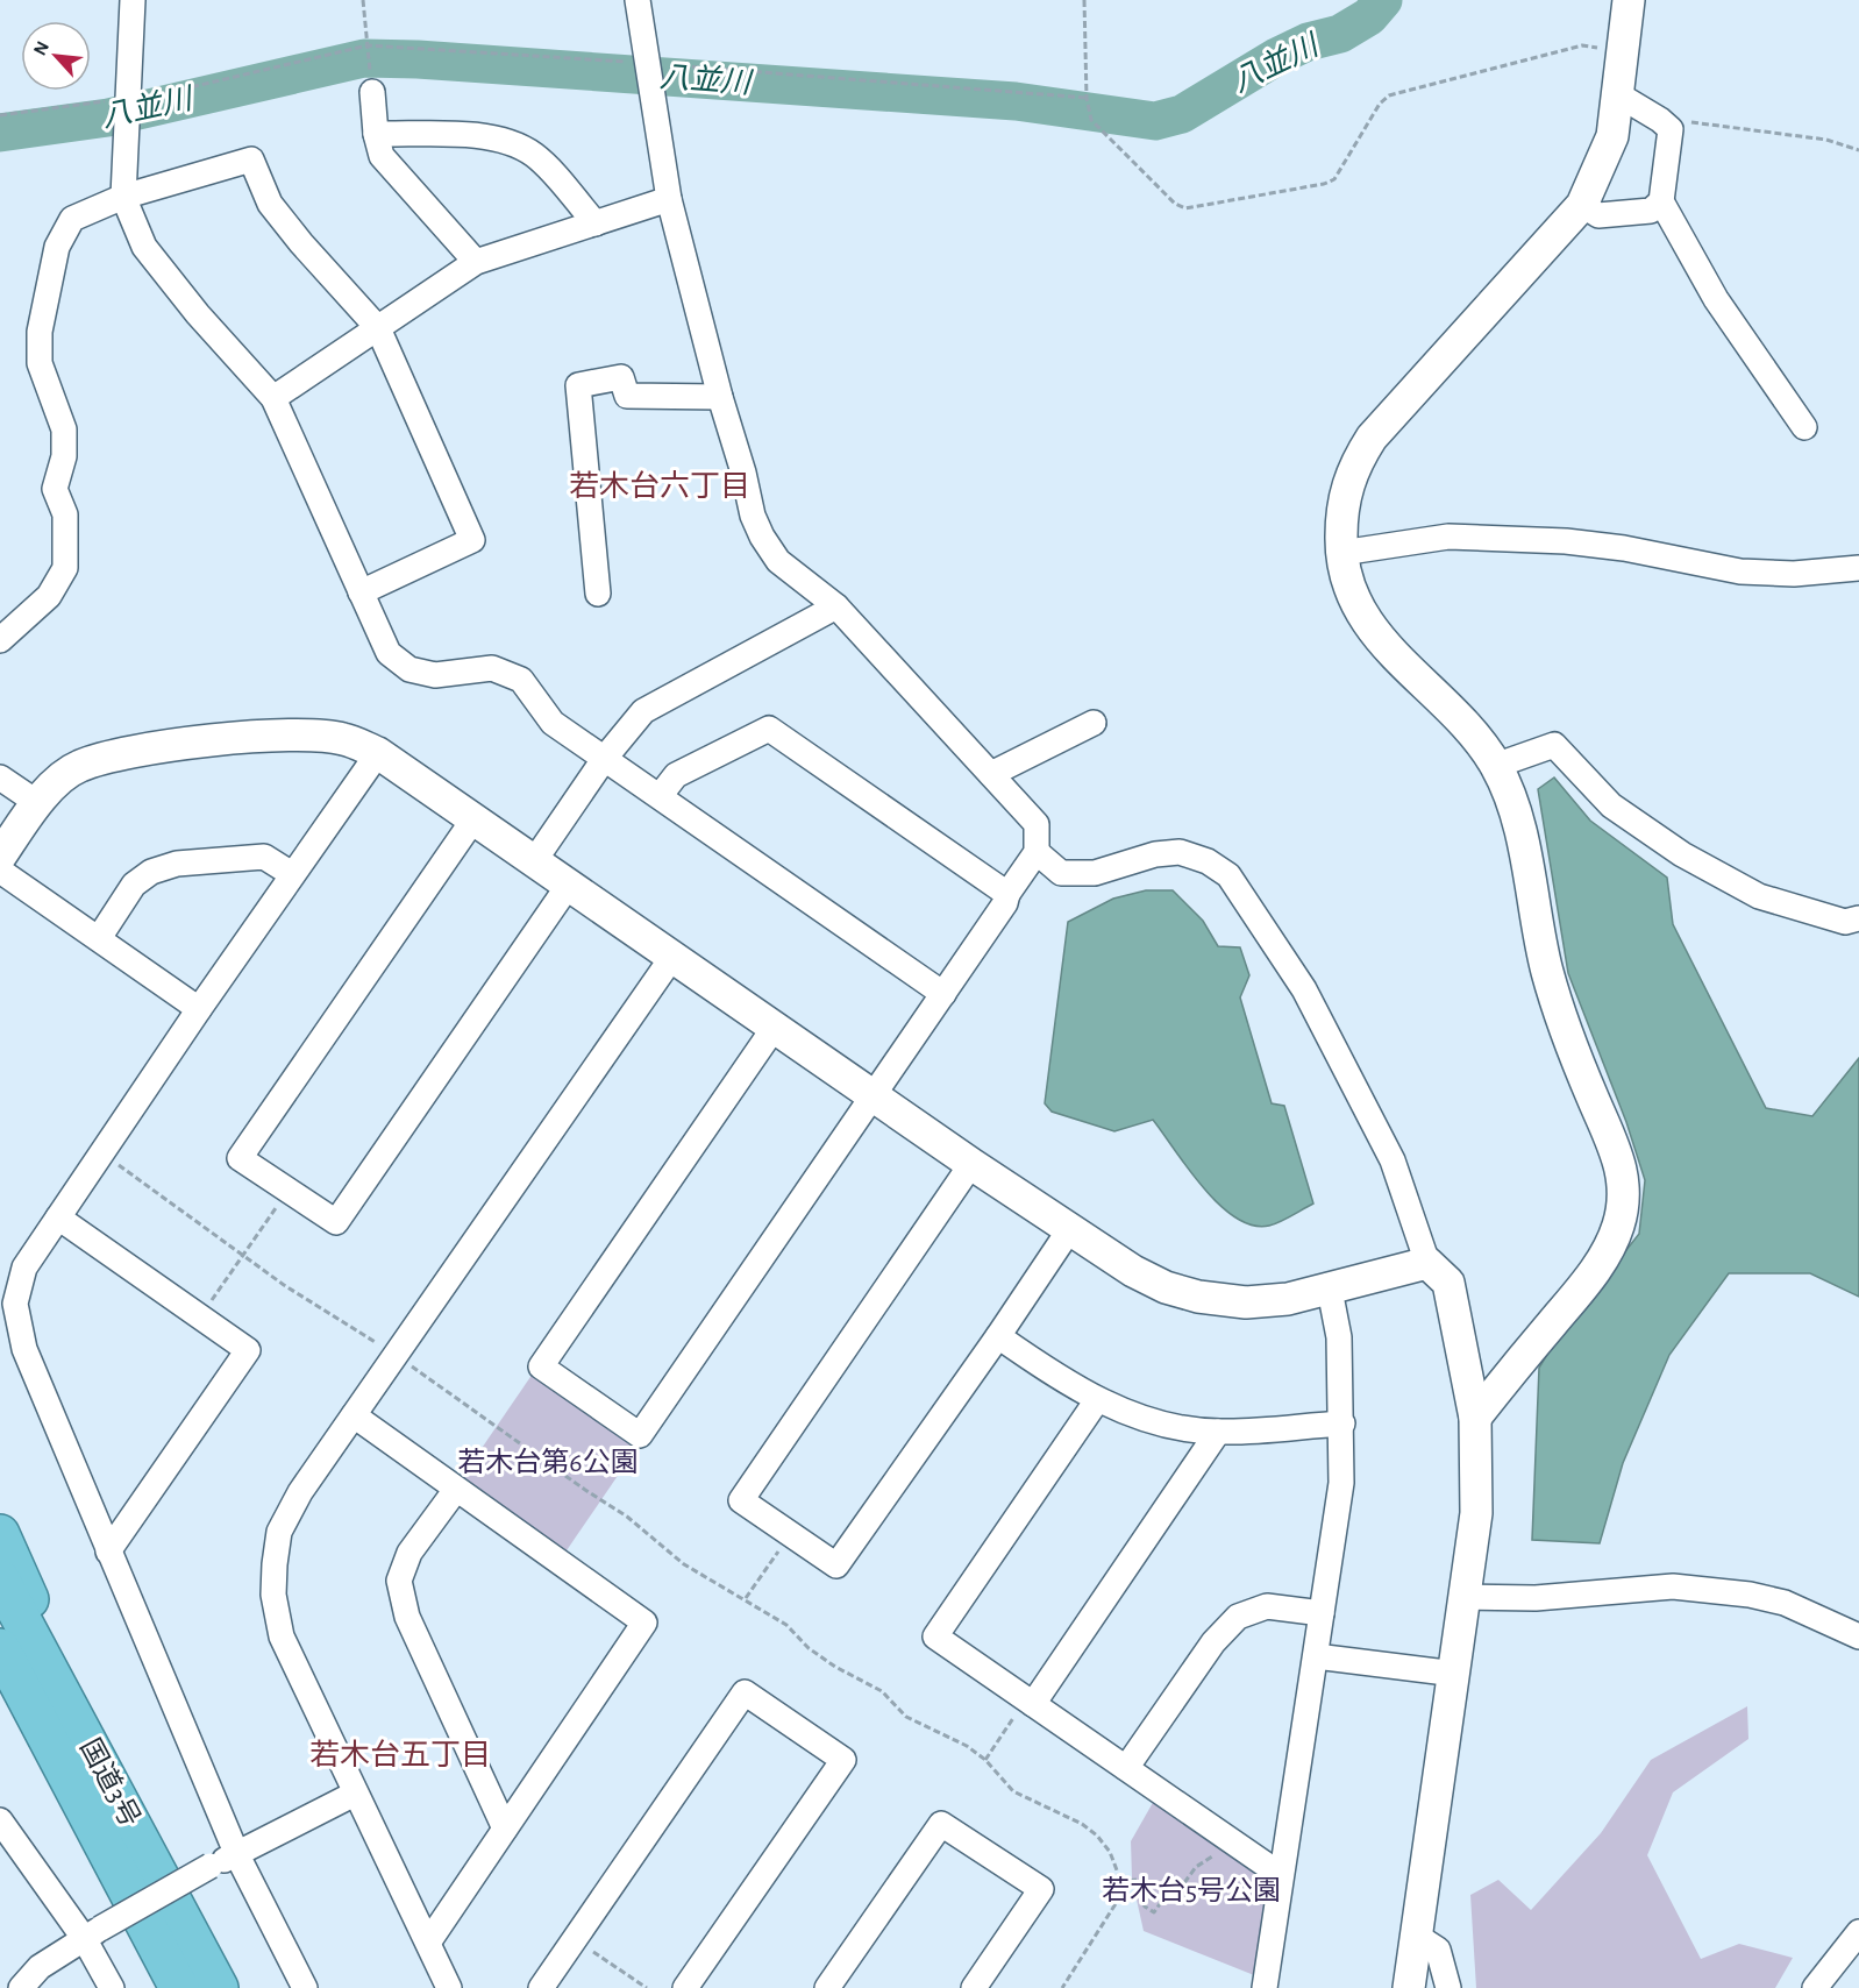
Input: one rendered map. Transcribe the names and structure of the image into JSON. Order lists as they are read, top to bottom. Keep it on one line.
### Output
{"streets":{"highway":["国道3号"]},"districts":["若木台六丁目","若木台五丁目"],"water":["八並川"],"parks":["若木台第6公園","若木台5号公園"],"north":"top left"}
